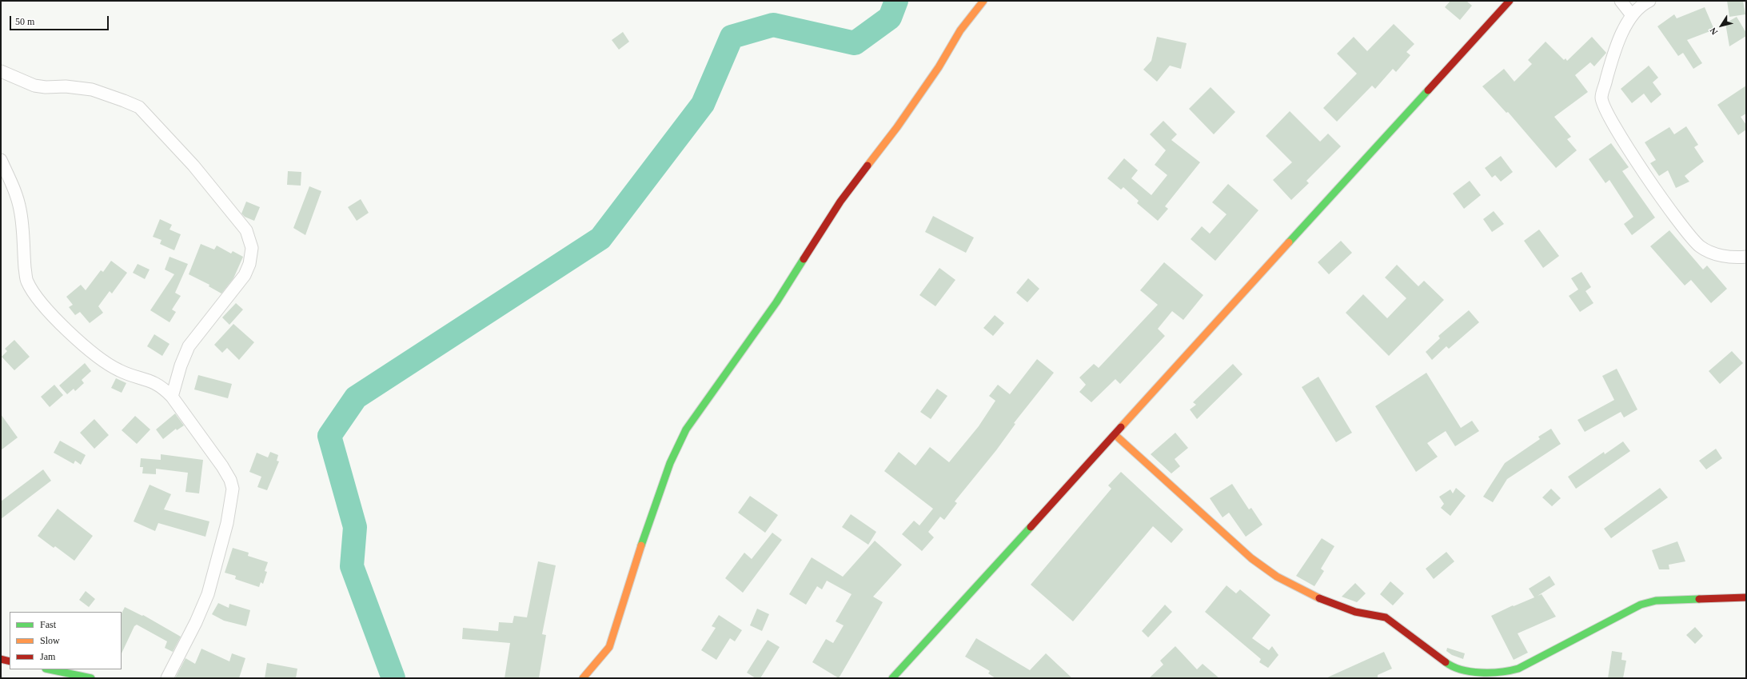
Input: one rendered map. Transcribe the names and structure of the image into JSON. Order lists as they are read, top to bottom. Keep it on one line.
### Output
{"legend":["Fast","Slow","Jam"],"scale_bar":"50 m","north":"bottom left"}
